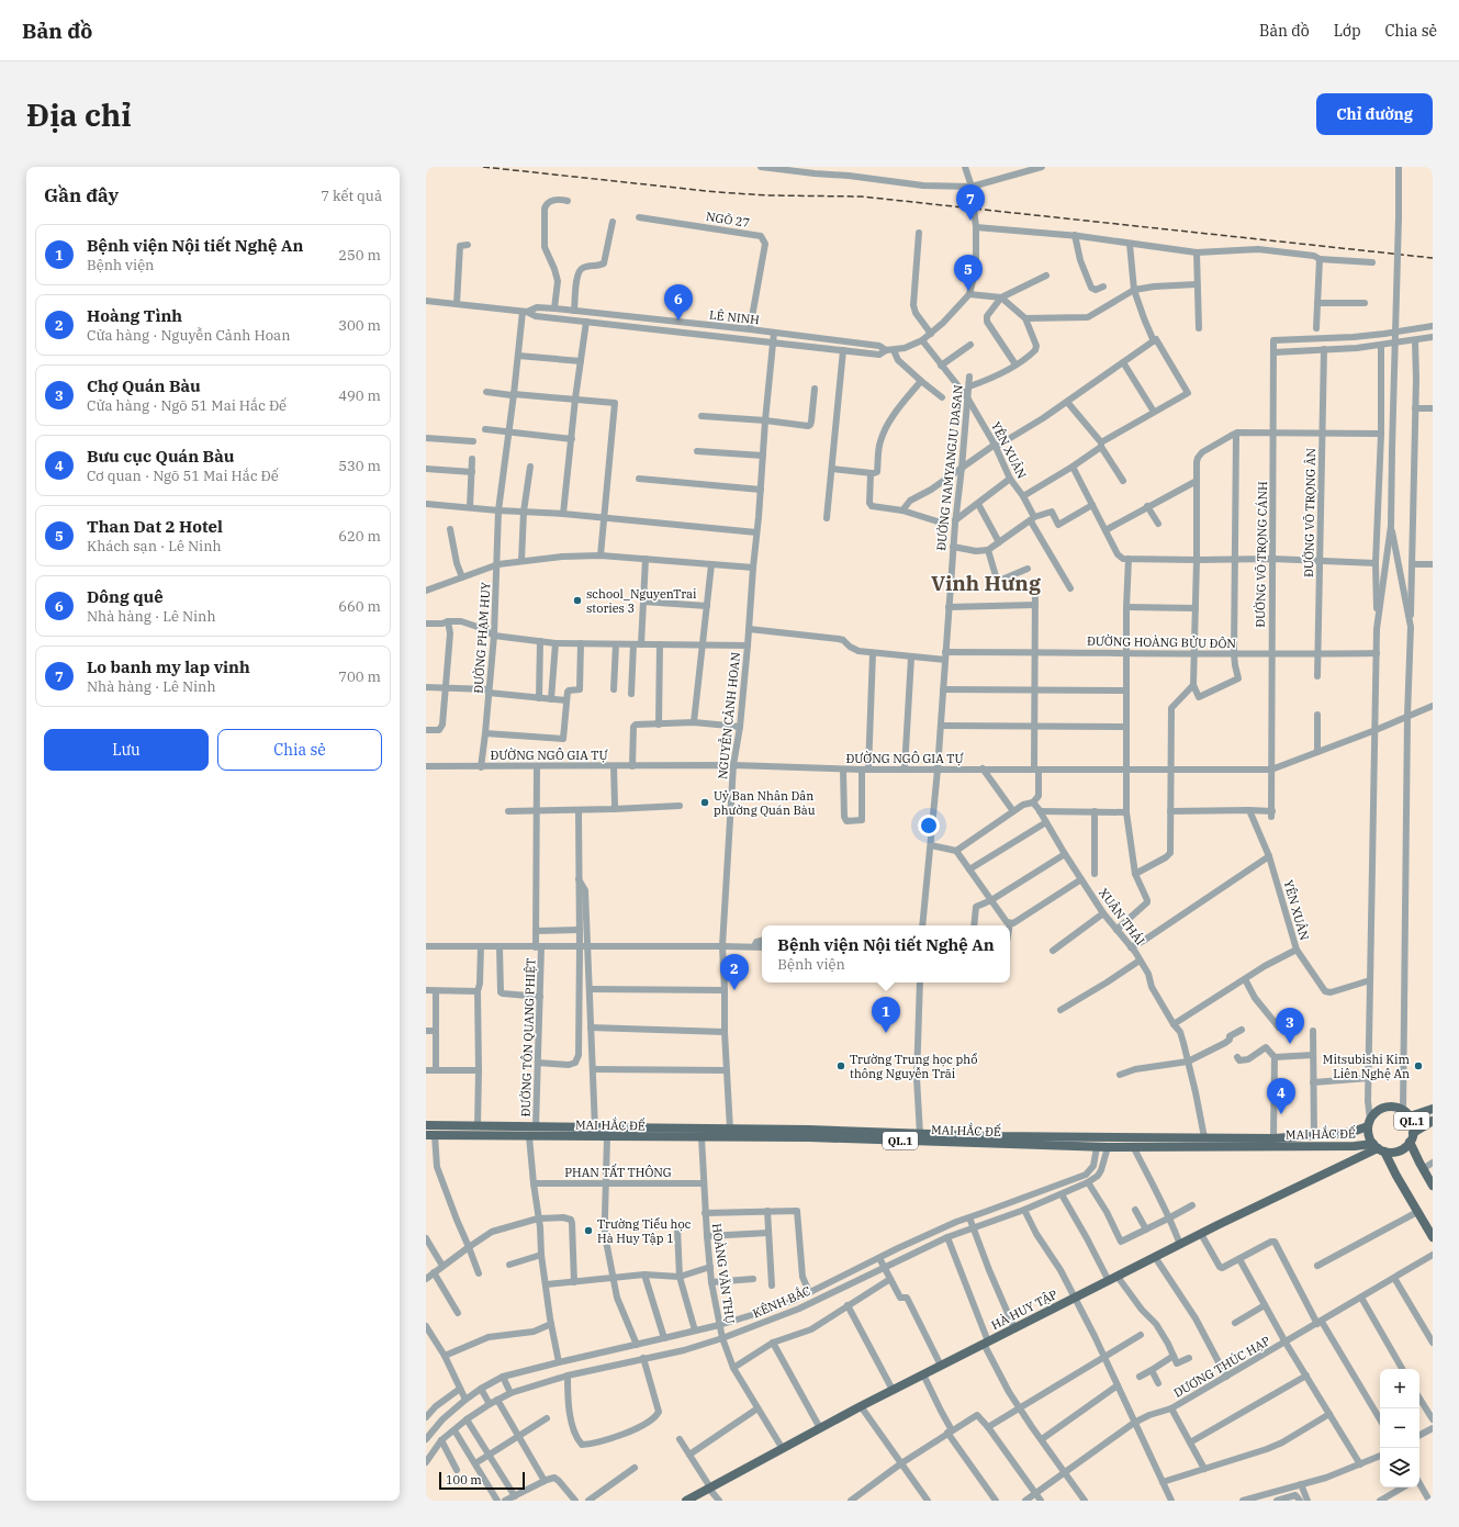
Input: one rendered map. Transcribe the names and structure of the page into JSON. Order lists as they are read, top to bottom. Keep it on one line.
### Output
{"streets":{"main road":["QL.1","MAI HẮC ĐẾ","HÀ HUY TẬP"],"street":["NGÕ 27","LÊ NINH","YÊN XUÂN","ĐƯỜNG NAMYANGJU DASAN","ĐƯỜNG VÕ TRỌNG ÂN","ĐƯỜNG VÕ TRỌNG CÁNH","ĐƯỜNG PHẠM HUY","ĐƯỜNG HOÀNG BỬU ĐÔN","NGUYỄN CẢNH HOAN","ĐƯỜNG NGÔ GIA TỰ","XUÂN THÁI","ĐƯỜNG TÔN QUANG PHIỆT","PHAN TẤT THÔNG","HOÀNG VĂN THỤ","KÊNH BẮC","DƯƠNG THÚC HẠP"]},"crossings":[["NGÕ 27","LÊ NINH"],["LÊ NINH","YÊN XUÂN"],["LÊ NINH","ĐƯỜNG PHẠM HUY"],["LÊ NINH","NGUYỄN CẢNH HOAN"],["YÊN XUÂN","ĐƯỜNG NAMYANGJU DASAN"],["YÊN XUÂN","ĐƯỜNG VÕ TRỌNG CÁNH"],["ĐƯỜNG NAMYANGJU DASAN","ĐƯỜNG HOÀNG BỬU ĐÔN"],["ĐƯỜNG NAMYANGJU DASAN","ĐƯỜNG NGÔ GIA TỰ"],["ĐƯỜNG VÕ TRỌNG ÂN","ĐƯỜNG HOÀNG BỬU ĐÔN"],["ĐƯỜNG VÕ TRỌNG CÁNH","ĐƯỜNG HOÀNG BỬU ĐÔN"],["ĐƯỜNG VÕ TRỌNG CÁNH","ĐƯỜNG NGÔ GIA TỰ"],["ĐƯỜNG PHẠM HUY","ĐƯỜNG NGÔ GIA TỰ"],["NGUYỄN CẢNH HOAN","ĐƯỜNG NGÔ GIA TỰ"],["NGUYỄN CẢNH HOAN","MAI HẮC ĐẾ"],["ĐƯỜNG NGÔ GIA TỰ","ĐƯỜNG TÔN QUANG PHIỆT"],["XUÂN THÁI","MAI HẮC ĐẾ"],["ĐƯỜNG TÔN QUANG PHIỆT","MAI HẮC ĐẾ"],["QL.1","MAI HẮC ĐẾ"],["QL.1","HÀ HUY TẬP"],["MAI HẮC ĐẾ","HOÀNG VĂN THỤ"],["MAI HẮC ĐẾ","HÀ HUY TẬP"],["PHAN TẤT THÔNG","HOÀNG VĂN THỤ"],["HOÀNG VĂN THỤ","KÊNH BẮC"],["HOÀNG VĂN THỤ","HÀ HUY TẬP"]],"districts":["Vinh Hưng"],"places":["school_NguyenTrai stories 3","Uỷ Ban Nhân Dân phường Quán Bàu","Trường Trung học phổ thông Nguyễn Trãi","Mitsubishi Kim Liên Nghệ An","Trường Tiểu học Hà Huy Tập 1"],"scale_bar":"100 m","page":{"header":"Bản đồ","nav":["Bản đồ","Lớp","Chia sẻ"],"buttons":["Chỉ đường",["Lưu","Chia sẻ"]],"title":"Địa chỉ","heading":["Gần đây","7 kết quả"],"pins":["7","5","6","2","1","3","4"],"list":[{"mark":"1","name":"Bệnh viện Nội tiết Nghệ An","note":"Bệnh viện","value":"250 m"},{"mark":"2","name":"Hoàng Tình","note":"Cửa hàng · Nguyễn Cảnh Hoan","value":"300 m"},{"mark":"3","name":"Chợ Quán Bàu","note":"Cửa hàng · Ngõ 51 Mai Hắc Đế","value":"490 m"},{"mark":"4","name":"Bưu cục Quán Bàu","note":"Cơ quan · Ngõ 51 Mai Hắc Đế","value":"530 m"},{"mark":"5","name":"Than Dat 2 Hotel","note":"Khách sạn · Lê Ninh","value":"620 m"},{"mark":"6","name":"Dông quê","note":"Nhà hàng · Lê Ninh","value":"660 m"},{"mark":"7","name":"Lo banh my lap vinh","note":"Nhà hàng · Lê Ninh","value":"700 m"}],"popup":["Bệnh viện Nội tiết Nghệ An","Bệnh viện"],"map_buttons":["+","−"],"scale":"100 m"}}
